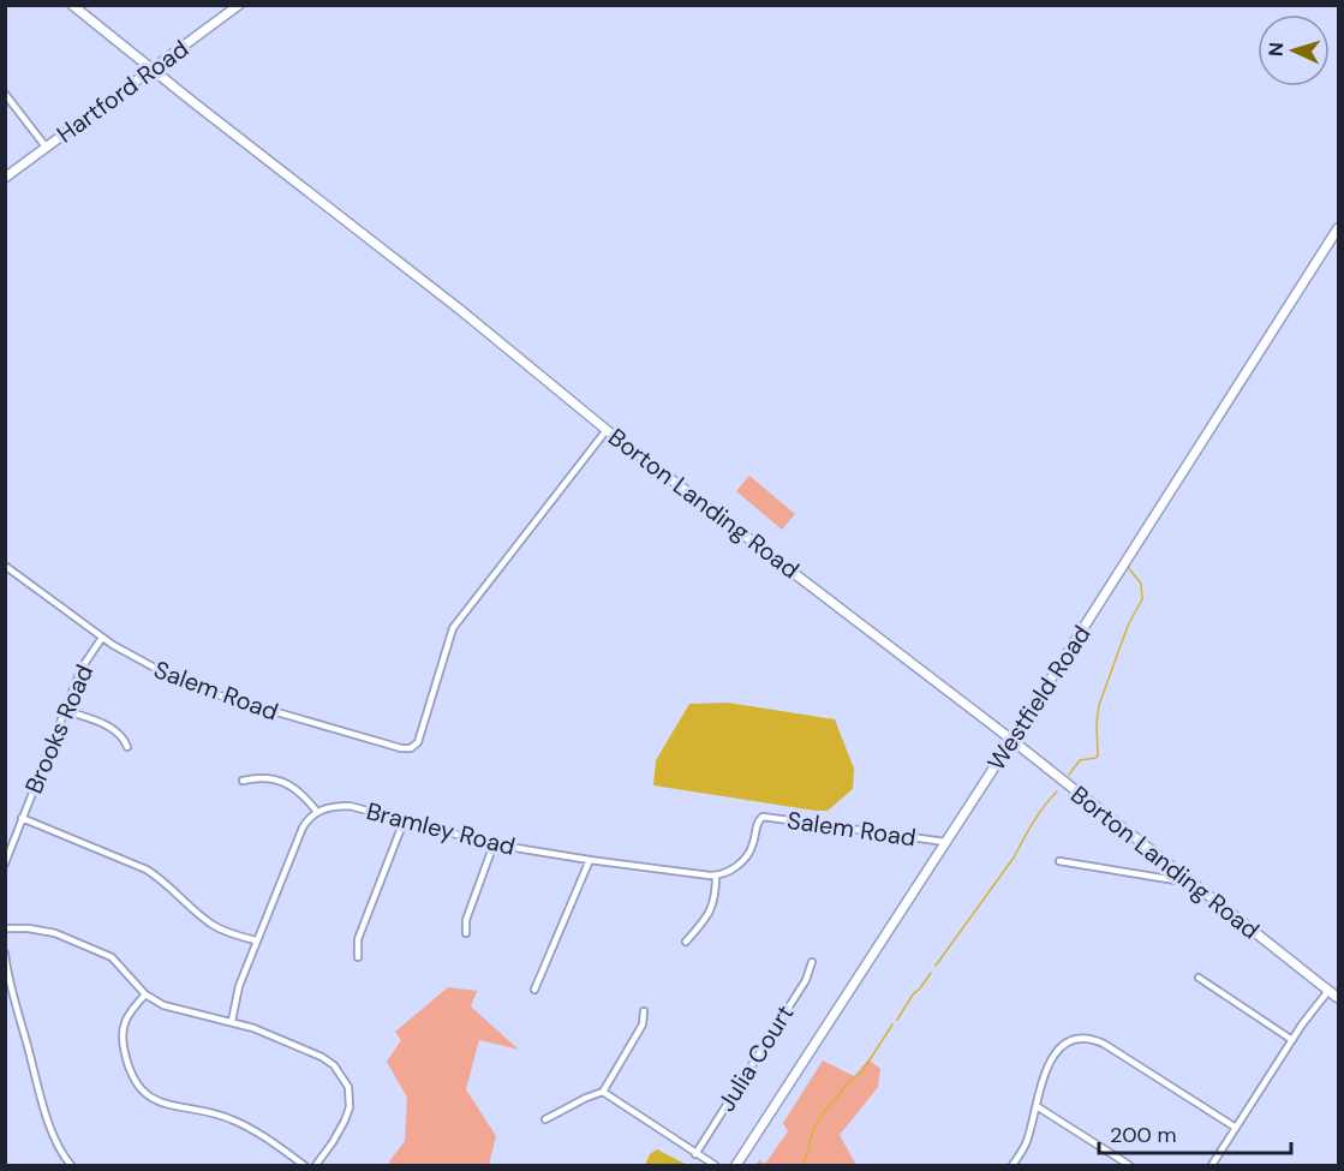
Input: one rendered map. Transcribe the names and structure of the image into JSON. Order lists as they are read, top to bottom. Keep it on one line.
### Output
{"streets":{"street":["Hartford Road","Borton Landing Road","Salem Road","Westfield Road","Brooks Road","Bramley Road","Julia Court"]},"crossings":[["Hartford Road","Borton Landing Road"],["Borton Landing Road","Salem Road"],["Borton Landing Road","Westfield Road"],["Salem Road","Westfield Road"],["Salem Road","Brooks Road"],["Salem Road","Bramley Road"]],"scale_bar":"200 m","north":"left"}
